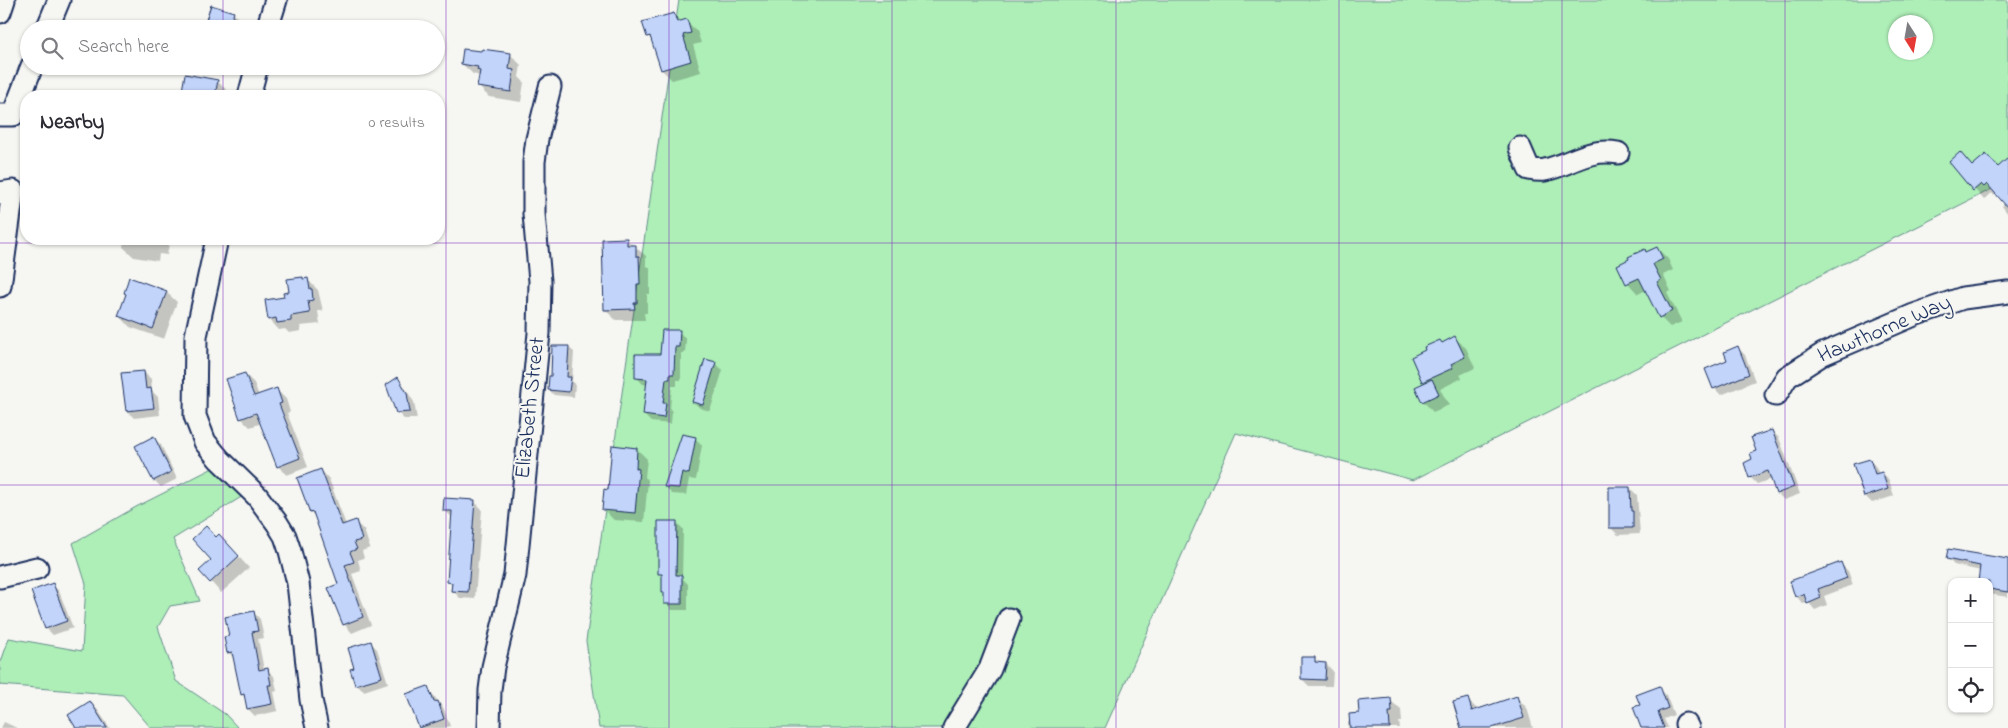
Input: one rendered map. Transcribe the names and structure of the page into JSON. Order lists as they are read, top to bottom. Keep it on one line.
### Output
{"streets":{"street":["Hawthorne Way","Elizabeth Street"]},"north":"bottom","page":{"search":"Search here","heading":["Nearby","0 results"],"map_buttons":["+","−"]}}
